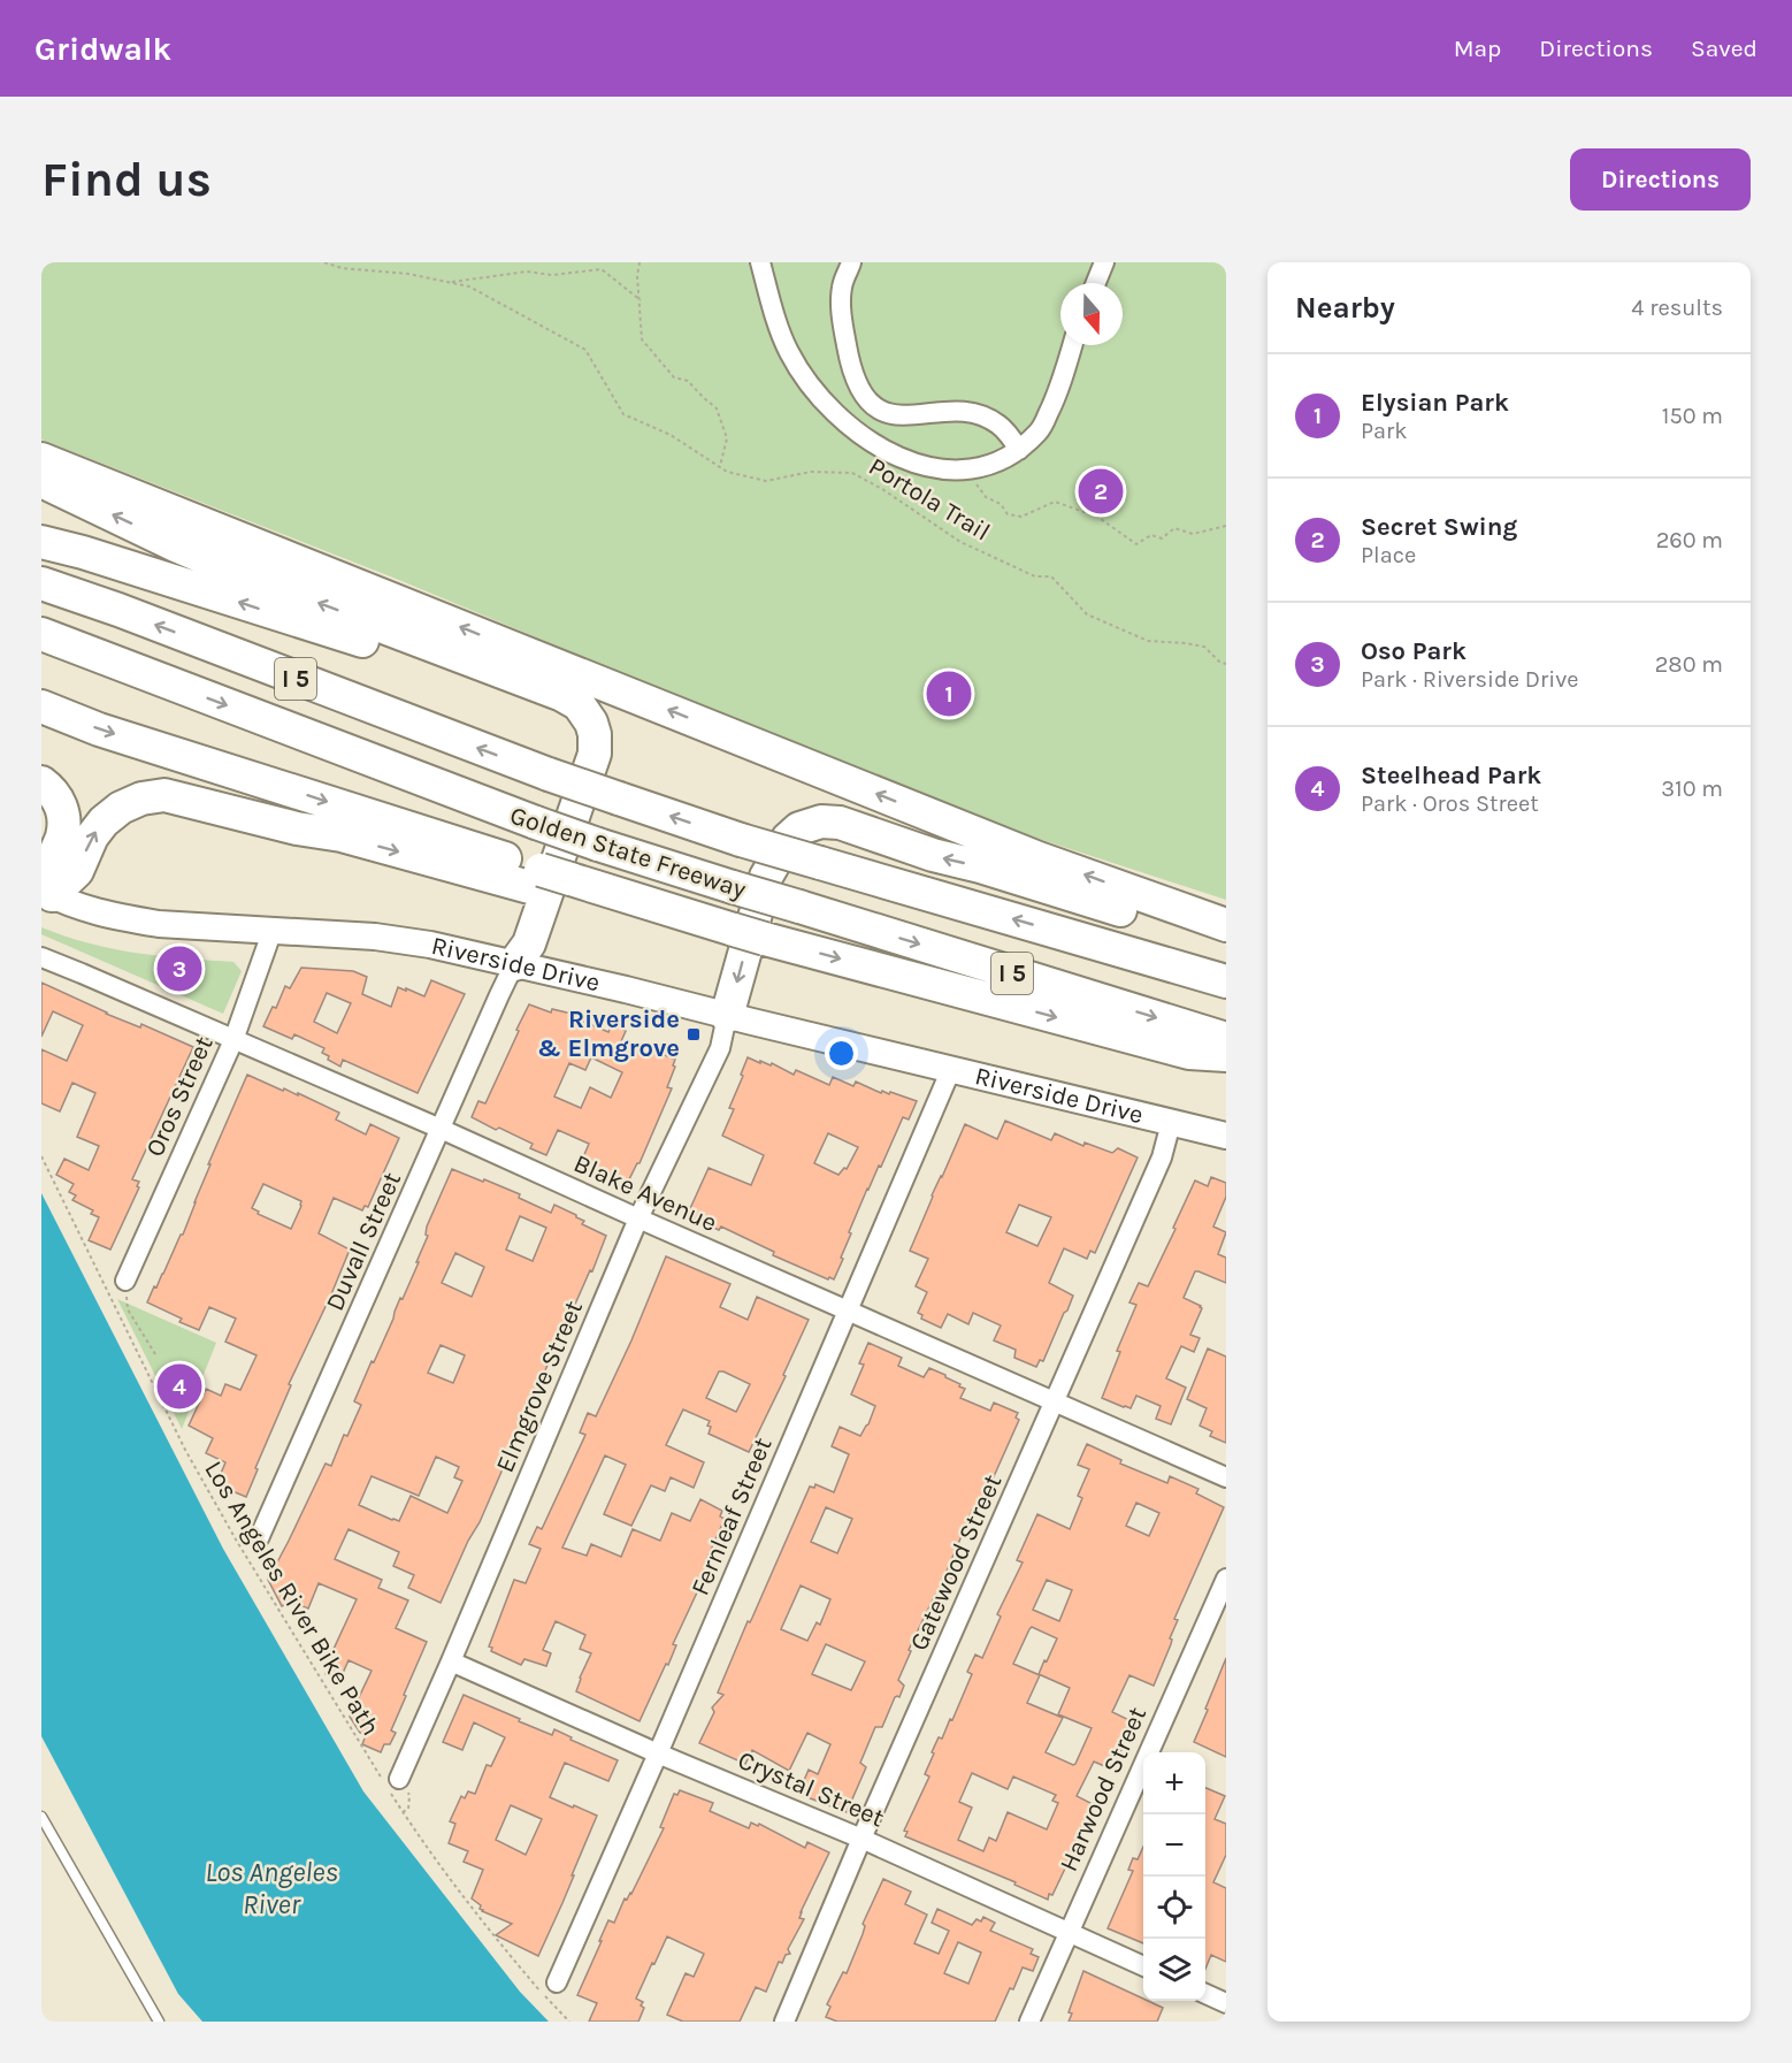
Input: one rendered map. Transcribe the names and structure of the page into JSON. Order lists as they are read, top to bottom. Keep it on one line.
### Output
{"streets":{"highway":["I 5","Golden State Freeway"],"main road":["Riverside Drive"],"street":["Oros Street","Blake Avenue","Duvall Street","Elmgrove Street","Fernleaf Street","Gatewood Street","Crystal Street","Harwood Street"],"path":["Portola Trail","Los Angeles River Bike Path"]},"crossings":[["Riverside Drive","Oros Street"],["Riverside Drive","Duvall Street"],["Riverside Drive","Elmgrove Street"],["Riverside Drive","Fernleaf Street"],["Riverside Drive","Gatewood Street"],["Oros Street","Blake Avenue"],["Blake Avenue","Duvall Street"],["Blake Avenue","Elmgrove Street"],["Blake Avenue","Fernleaf Street"],["Blake Avenue","Gatewood Street"],["Elmgrove Street","Los Angeles River Bike Path"],["Elmgrove Street","Crystal Street"],["Fernleaf Street","Crystal Street"],["Gatewood Street","Crystal Street"],["Crystal Street","Harwood Street"]],"water":["Los Angeles River"],"places":{"transit":["Riverside & Elmgrove"]},"north":"bottom","page":{"header":"Gridwalk","nav":["Map","Directions","Saved"],"buttons":"Directions","title":"Find us","heading":["Nearby","4 results"],"list":[{"mark":"1","name":"Elysian Park","note":"Park","value":"150 m"},{"mark":"2","name":"Secret Swing","note":"Place","value":"260 m"},{"mark":"3","name":"Oso Park","note":"Park · Riverside Drive","value":"280 m"},{"mark":"4","name":"Steelhead Park","note":"Park · Oros Street","value":"310 m"}],"pins":["2","1","3","4"],"map_buttons":["+","−"]}}
